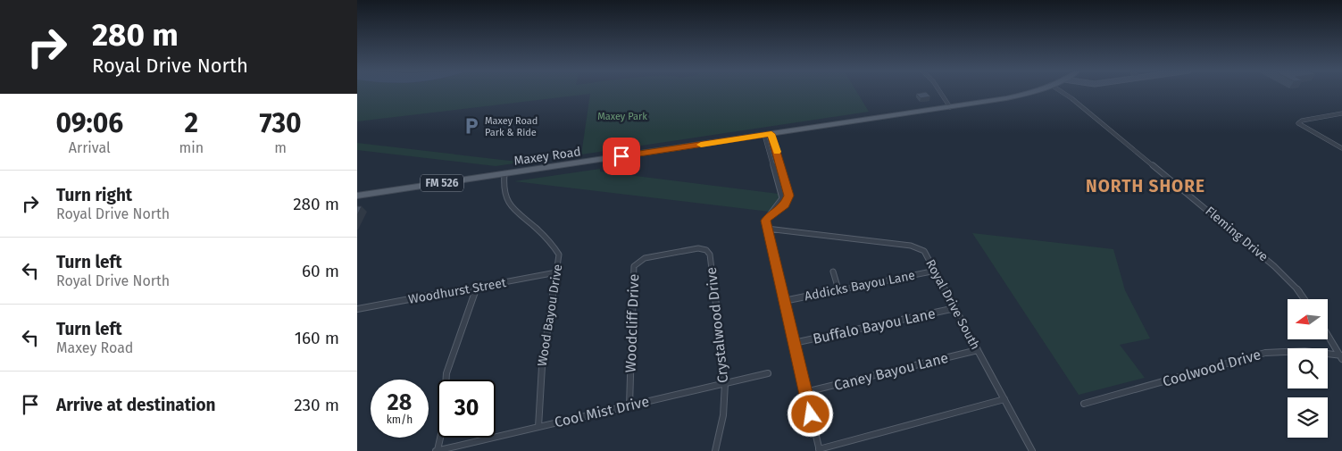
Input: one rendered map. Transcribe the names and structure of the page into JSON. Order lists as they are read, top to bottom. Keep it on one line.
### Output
{"streets":{"main road":["Maxey Road","FM 526"],"street":["Fleming Drive","Addicks Bayou Lane","Woodhurst Street","Royal Drive South","Wood Bayou Drive","Woodcliff Drive","Crystalwood Drive","Buffalo Bayou Lane","Coolwood Drive","Caney Bayou Lane","Cool Mist Drive"]},"crossings":[["Maxey Road","Wood Bayou Drive"],["Addicks Bayou Lane","Royal Drive South"],["Woodhurst Street","Wood Bayou Drive"],["Royal Drive South","Buffalo Bayou Lane"],["Royal Drive South","Caney Bayou Lane"],["Wood Bayou Drive","Cool Mist Drive"],["Woodcliff Drive","Crystalwood Drive"],["Woodcliff Drive","Cool Mist Drive"],["Crystalwood Drive","Cool Mist Drive"]],"districts":["NORTH SHORE"],"parks":["Maxey Park"],"places":{"parking":["Maxey Road Park & Ride"]},"north":"left","page":{"turn":["280 m","Royal Drive North"],"eta":["09:06","Arrival","2","min","730","m"],"list":[{"name":"Turn right","note":"Royal Drive North","value":"280 m"},{"name":"Turn left","note":"Royal Drive North","value":"60 m"},{"name":"Turn left","note":"Maxey Road","value":"160 m"},{"name":"Arrive at destination","value":"230 m"}],"speed":"28 km/h","limit":"30"}}
